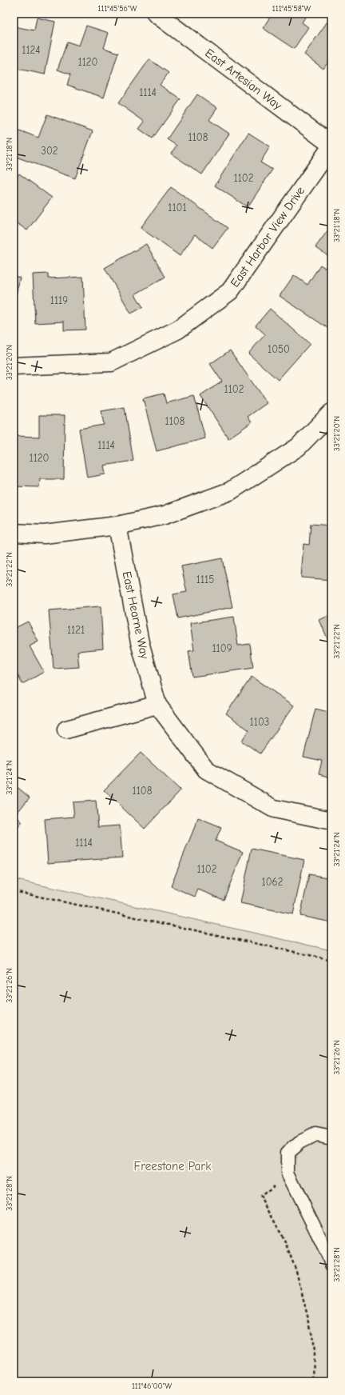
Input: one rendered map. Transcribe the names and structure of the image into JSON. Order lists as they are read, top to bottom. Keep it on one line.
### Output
{"streets":{"street":["East Artesian Way","East Harbor View Drive","East Hearne Way"]},"crossings":[["East Artesian Way","East Harbor View Drive"]],"parks":["Freestone Park"],"house_numbers":["1124","1120","1114","1108","302","1102","1101","1119","1050","1102","1108","1114","1120","1115","1121","1109","1103","1108","1114","1102","1062"],"coordinates":["111°45'56\"W","111°45'58\"W","33°21'18\"N","33°21'20\"N","33°21'22\"N","33°21'24\"N","33°21'26\"N","33°21'28\"N","111°46'00\"W"]}
